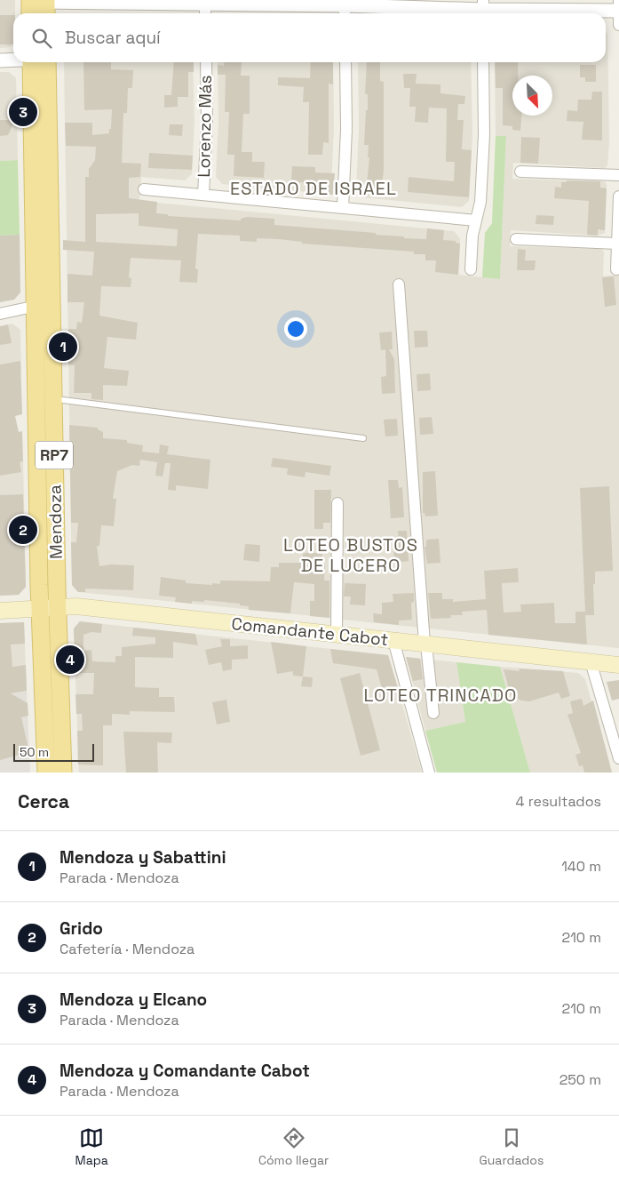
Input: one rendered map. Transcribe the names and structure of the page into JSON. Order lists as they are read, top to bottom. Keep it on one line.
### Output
{"streets":{"main road":["RP7","Mendoza","Comandante Cabot"],"street":["Lorenzo Más"]},"crossings":[["Mendoza","Comandante Cabot"]],"districts":["ESTADO DE ISRAEL","LOTEO BUSTOS DE LUCERO","LOTEO TRINCADO"],"scale_bar":"50 m","north":"bottom right","page":{"search":"Buscar aquí","pins":["3","1","2","4"],"scale":"50 m","heading":["Cerca","4 resultados"],"list":[{"mark":"1","name":"Mendoza y Sabattini","note":"Parada · Mendoza","value":"140 m"},{"mark":"2","name":"Grido","note":"Cafetería · Mendoza","value":"210 m"},{"mark":"3","name":"Mendoza y Elcano","note":"Parada · Mendoza","value":"210 m"},{"mark":"4","name":"Mendoza y Comandante Cabot","note":"Parada · Mendoza","value":"250 m"}],"nav":["Mapa","Cómo llegar","Guardados"]}}
